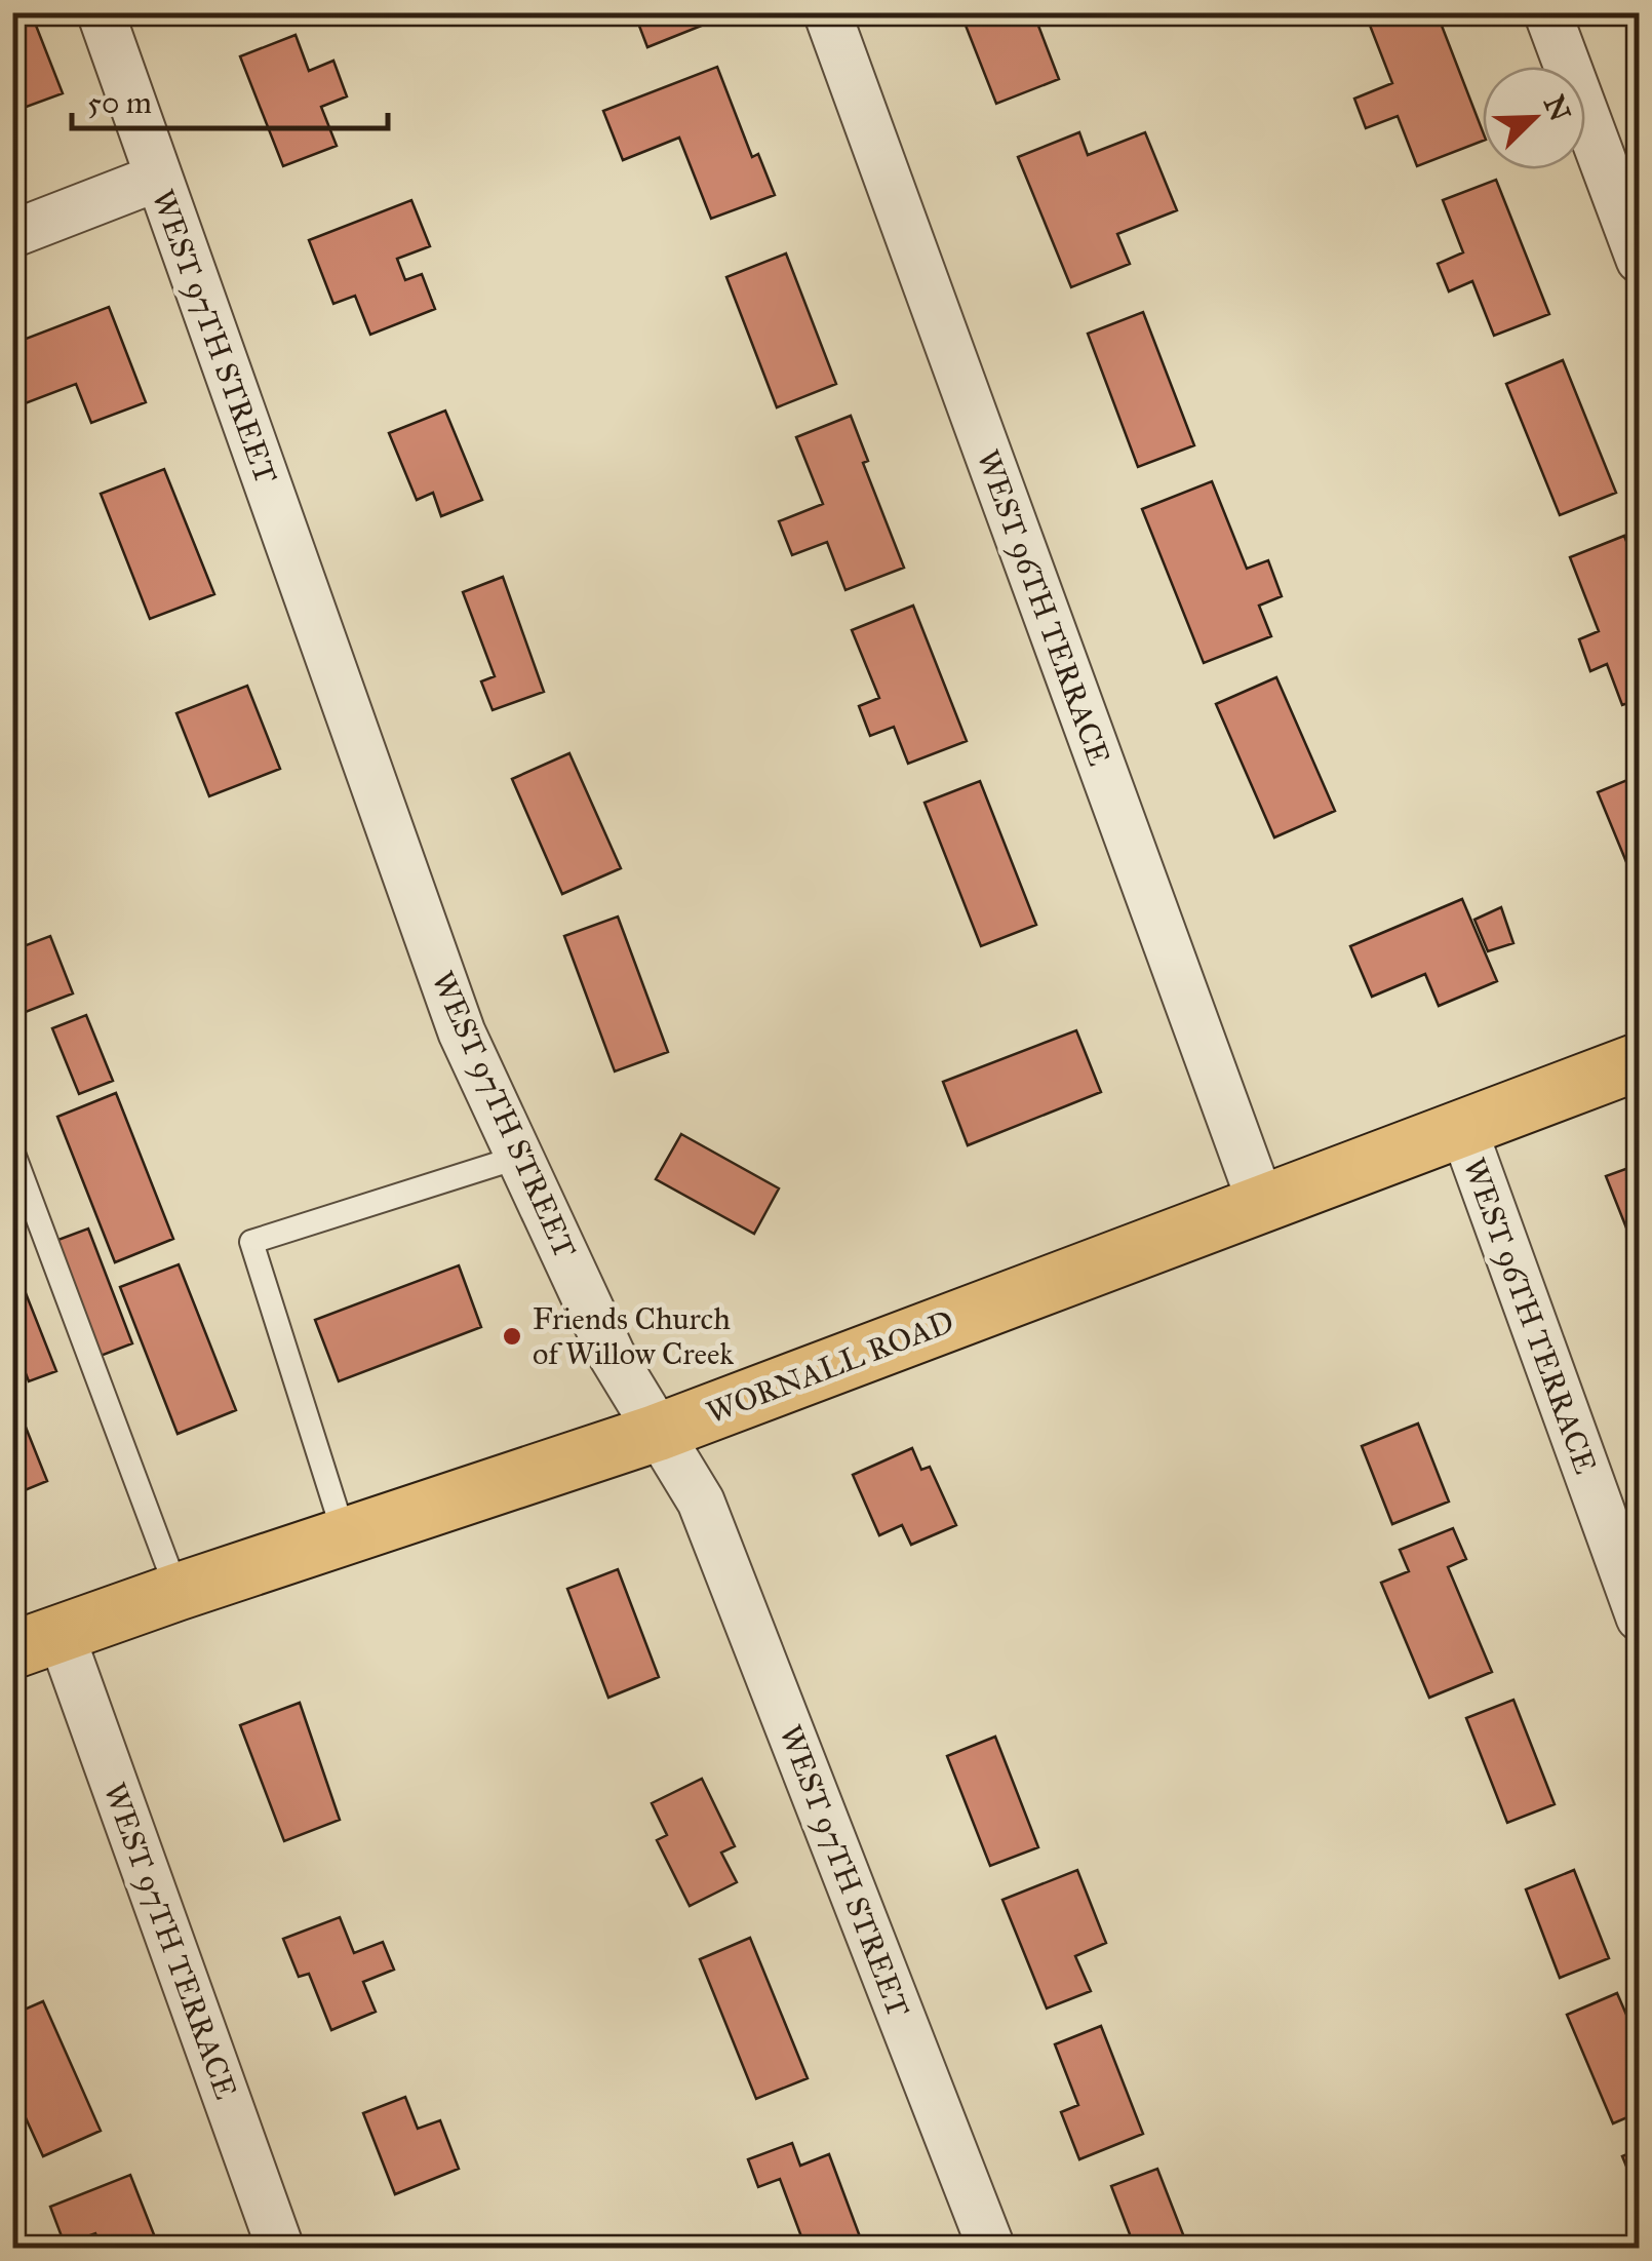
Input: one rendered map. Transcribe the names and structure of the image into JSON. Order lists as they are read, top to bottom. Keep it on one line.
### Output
{"streets":{"main road":["WORNALL ROAD"],"street":["WEST 97TH STREET","WEST 96TH TERRACE","WEST 97TH TERRACE"]},"crossings":[["WEST 97TH STREET","WORNALL ROAD"],["WEST 96TH TERRACE","WORNALL ROAD"],["WORNALL ROAD","WEST 97TH TERRACE"]],"places":["Friends Church of Willow Creek"],"scale_bar":"50 m","north":"top right"}
